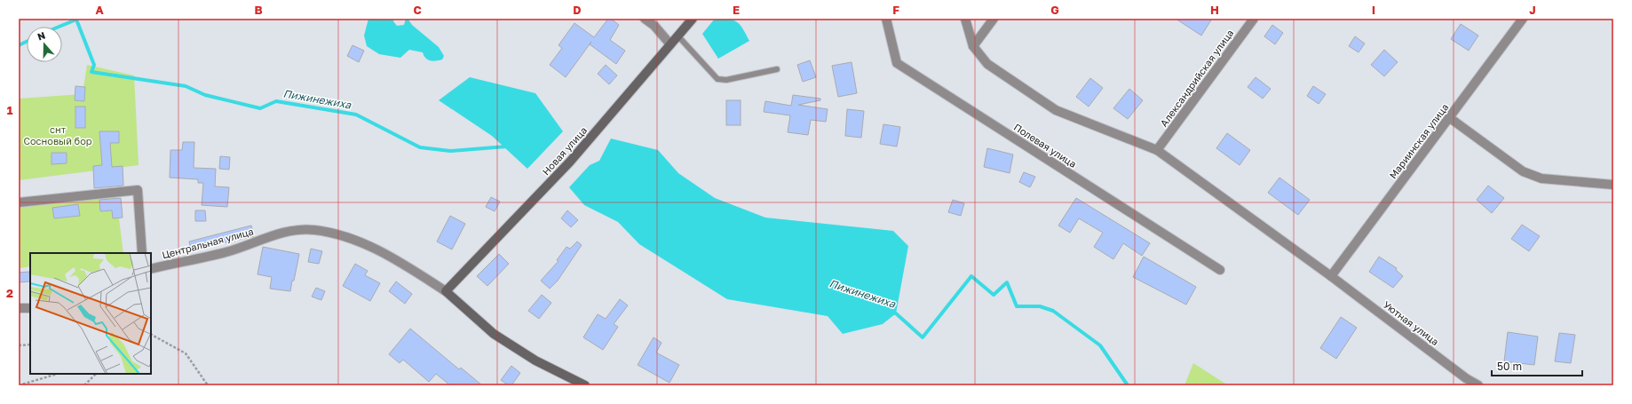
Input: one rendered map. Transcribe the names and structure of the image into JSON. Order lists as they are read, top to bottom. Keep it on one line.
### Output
{"streets":{"street":["Александрийская улица","Мариинская улица","Полевая улица","Новая улица","Центральная улица","Уютная улица"]},"crossings":[["Александрийская улица","Уютная улица"],["Мариинская улица","Уютная улица"],["Новая улица","Центральная улица"]],"water":["Пижинежиха"],"parks":["снт Сосновый бор"],"scale_bar":"50 m","north":"top","grid":{"columns":["A","B","C","D","E","F","G","H","I","J"],"rows":["1","2"]}}
